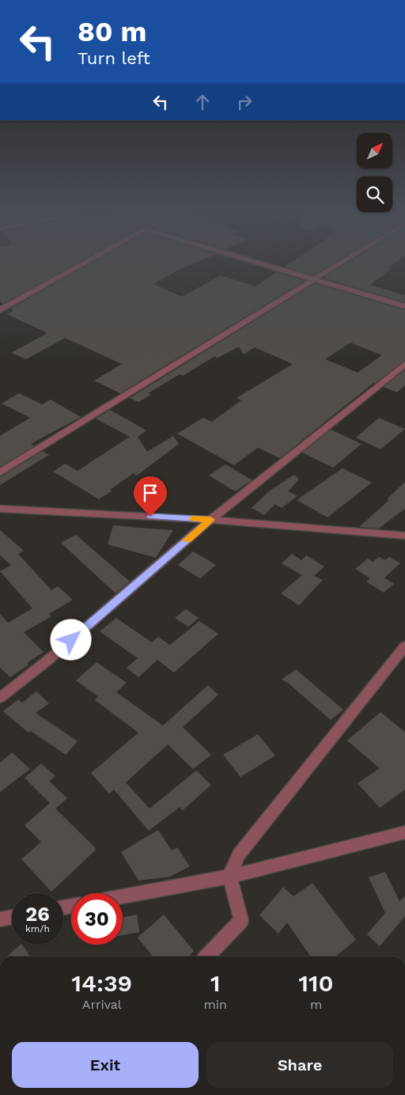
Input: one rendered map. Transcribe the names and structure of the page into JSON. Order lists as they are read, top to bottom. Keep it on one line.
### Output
{"north":"top right","page":{"turn":["80 m","Turn left"],"speed":"26 km/h","limit":"30","eta":["14:39","Arrival","1","min","110","m"],"buttons":["Exit","Share"]}}
